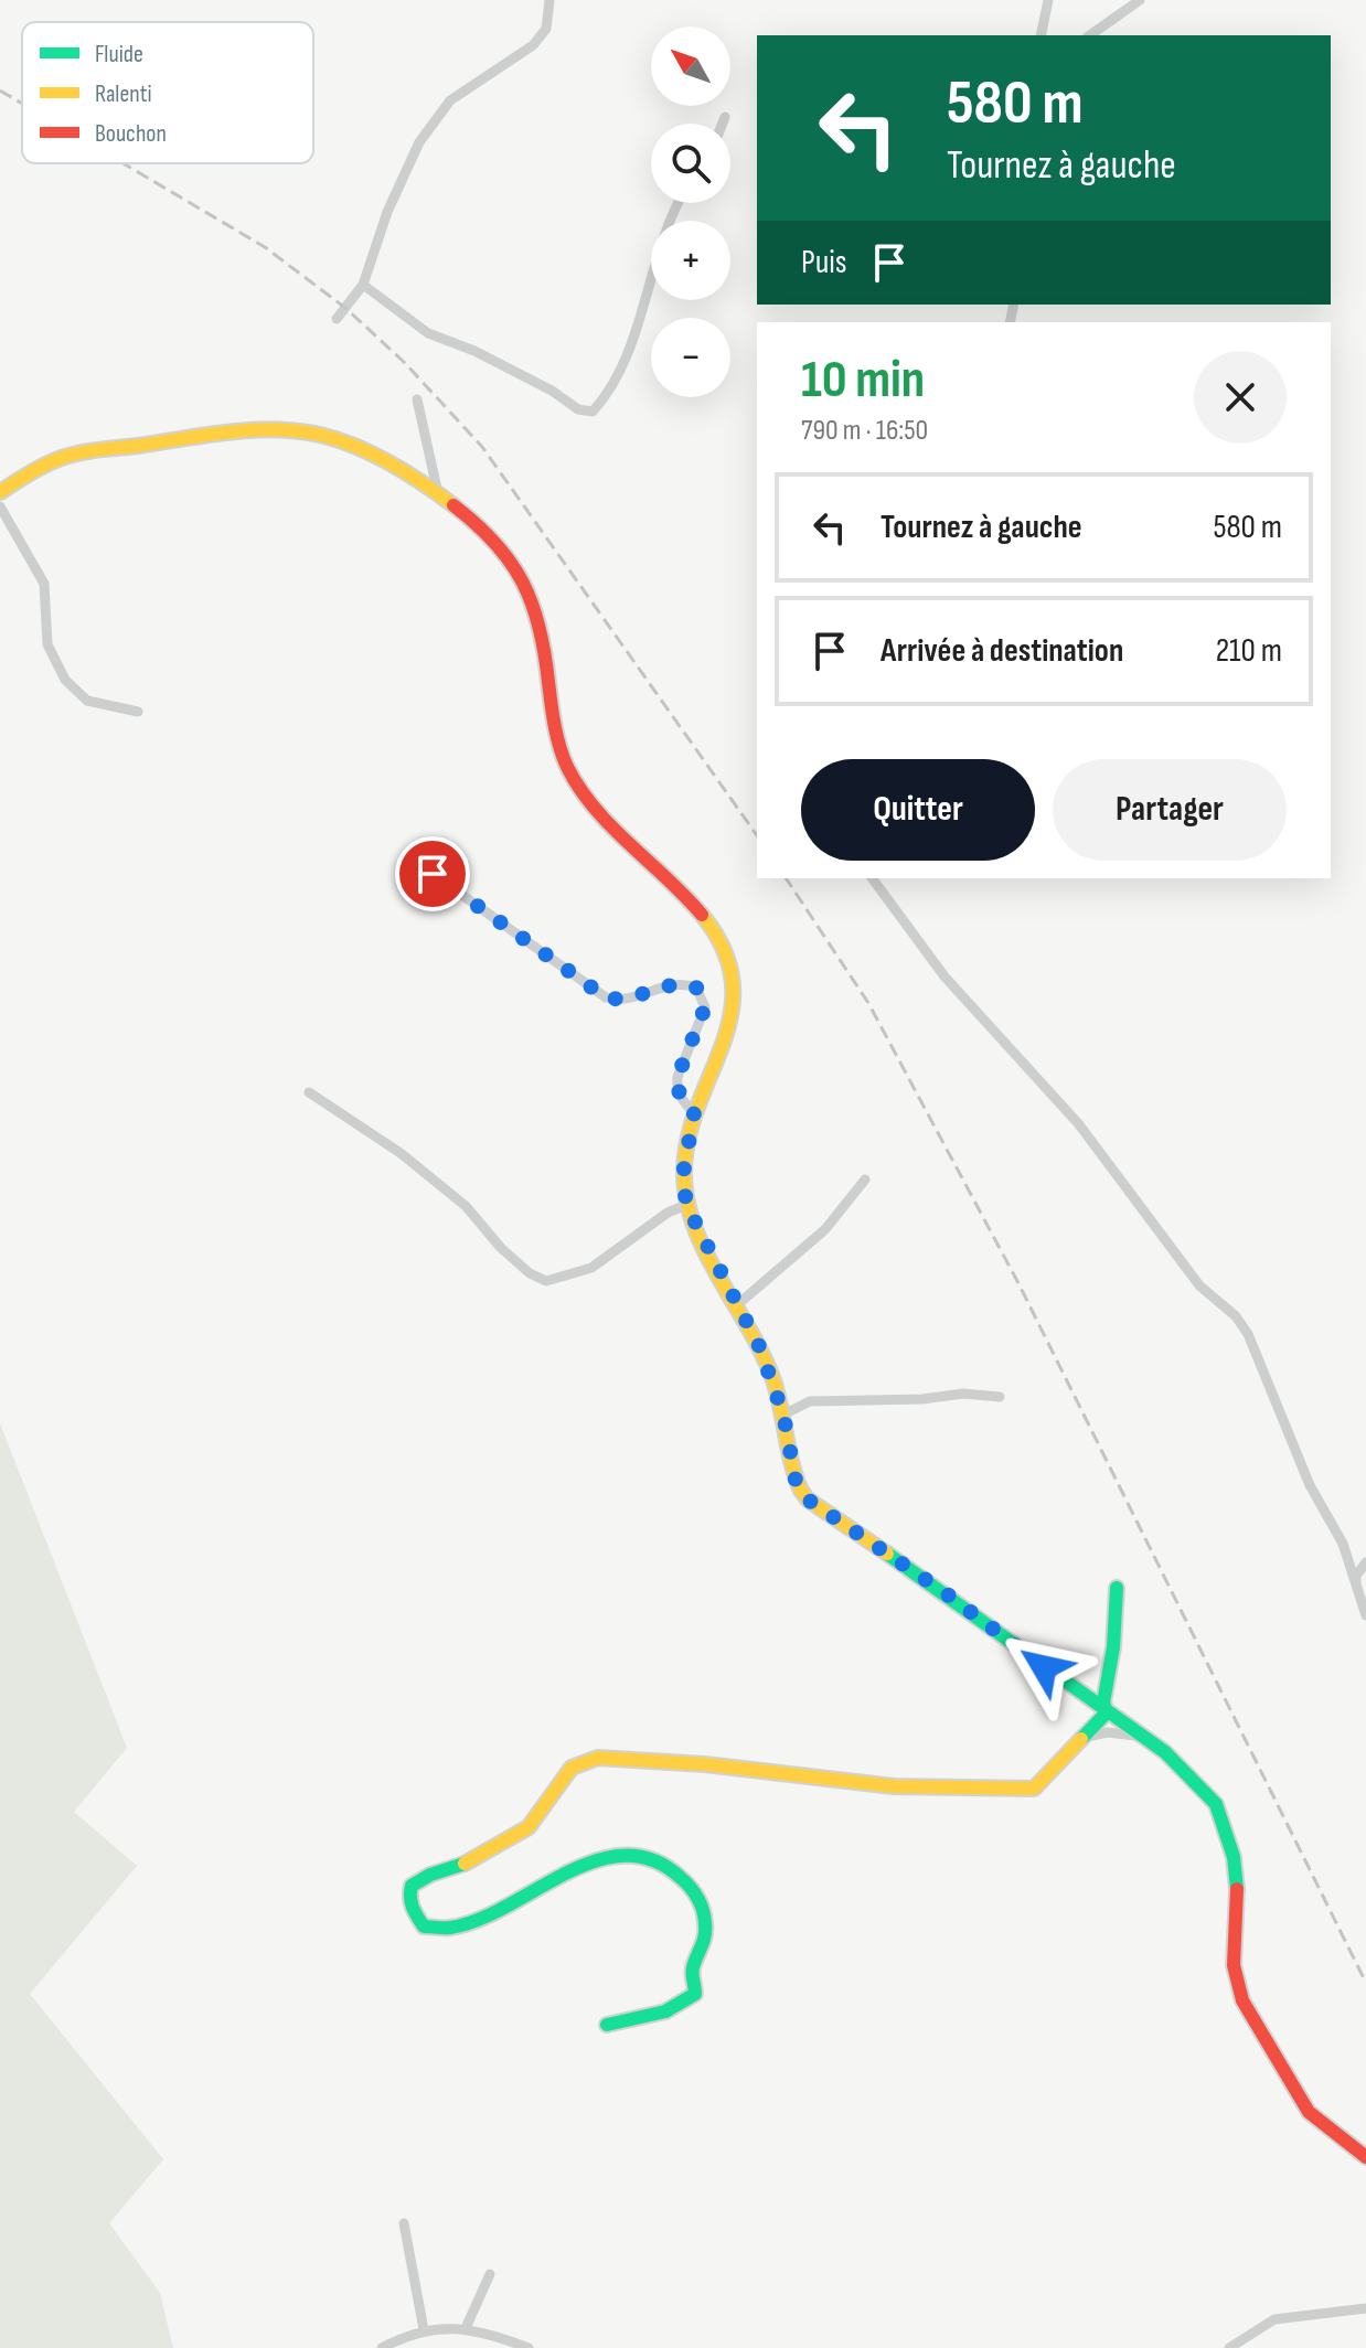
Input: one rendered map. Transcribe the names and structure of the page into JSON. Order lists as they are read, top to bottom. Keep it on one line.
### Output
{"legend":["Fluide","Ralenti","Bouchon"],"north":"top left","page":{"map_buttons":["+","−"],"turn":["580 m","Tournez à gauche"],"then":"Puis","heading":["10 min","790 m · 16:50"],"list":[{"name":"Tournez à gauche","value":"580 m"},{"name":"Arrivée à destination","value":"210 m"}],"buttons":["Quitter","Partager"]}}
